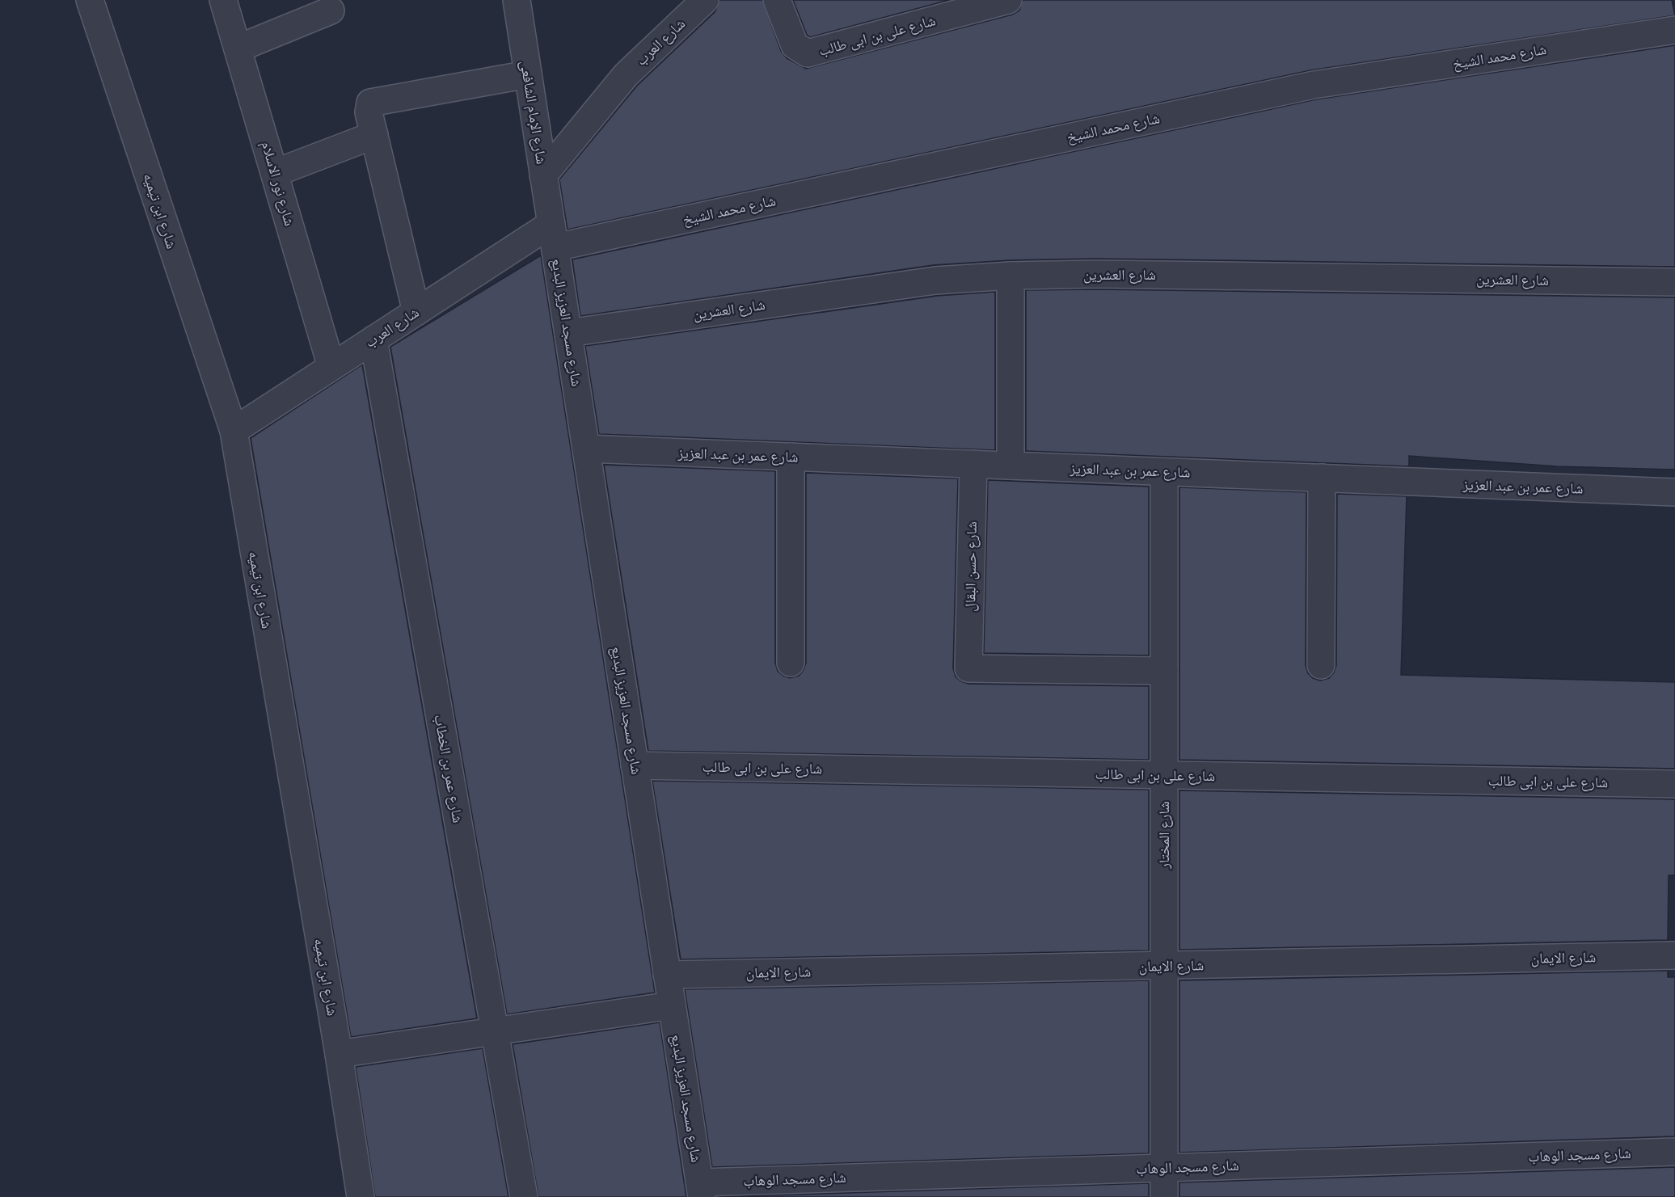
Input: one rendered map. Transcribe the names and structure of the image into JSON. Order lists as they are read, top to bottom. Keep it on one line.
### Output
{"streets":{"street":["شارع على بن ابى طالب","شارع العرب","شارع محمد الشيخ","شارع الإمام الشافعى","شارع نور الاسلام","شارع ابن تيميه","شارع العشرين","شارع مسجد العزيز البديع","شارع عمر بن عبد العزيز","شارع حسن البقال","شارع عمر بن الخطاب","شارع المختار","شارع الايمان","شارع مسجد الوهاب"]},"crossings":[["شارع على بن ابى طالب","شارع مسجد العزيز البديع"],["شارع على بن ابى طالب","شارع المختار"],["شارع العرب","شارع محمد الشيخ"],["شارع العرب","شارع الإمام الشافعى"],["شارع العرب","شارع نور الاسلام"],["شارع العرب","شارع ابن تيميه"],["شارع العرب","شارع مسجد العزيز البديع"],["شارع العرب","شارع عمر بن الخطاب"],["شارع محمد الشيخ","شارع الإمام الشافعى"],["شارع محمد الشيخ","شارع مسجد العزيز البديع"],["شارع الإمام الشافعى","شارع مسجد العزيز البديع"],["شارع العشرين","شارع مسجد العزيز البديع"],["شارع مسجد العزيز البديع","شارع عمر بن عبد العزيز"],["شارع مسجد العزيز البديع","شارع الايمان"],["شارع مسجد العزيز البديع","شارع مسجد الوهاب"],["شارع عمر بن عبد العزيز","شارع حسن البقال"],["شارع عمر بن عبد العزيز","شارع المختار"],["شارع حسن البقال","شارع المختار"],["شارع المختار","شارع الايمان"],["شارع المختار","شارع مسجد الوهاب"]]}
